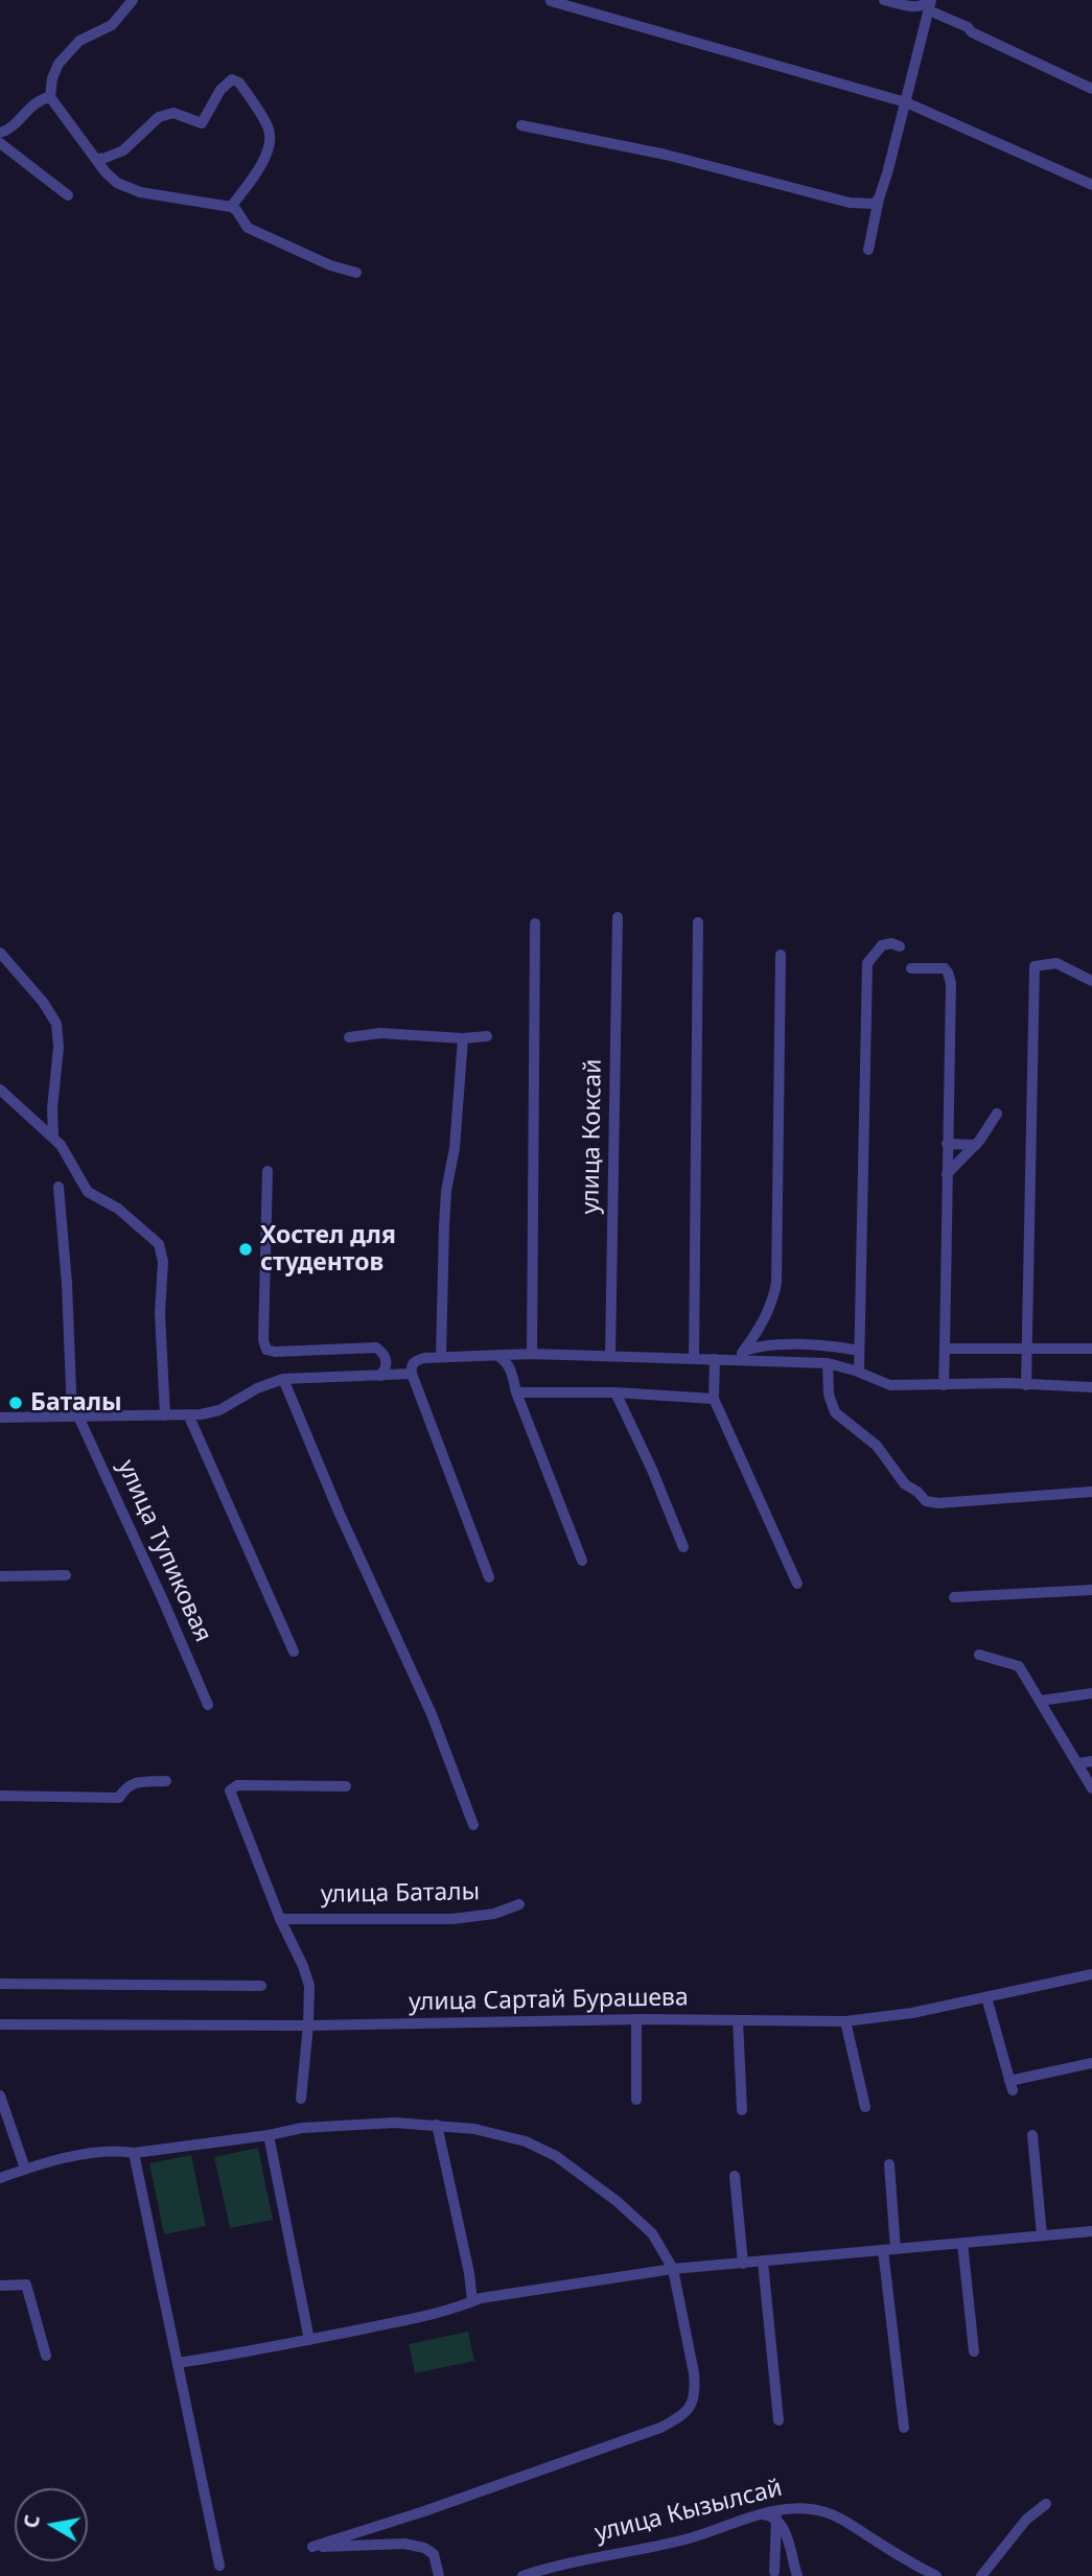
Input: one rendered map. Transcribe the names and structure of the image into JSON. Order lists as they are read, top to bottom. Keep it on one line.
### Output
{"streets":{"street":["улица Коксай","улица Тупиковая","улица Баталы","улица Сартай Бурашева","улица Кызылсай"]},"places":["Хостел для студентов","Баталы"],"north":"left"}
